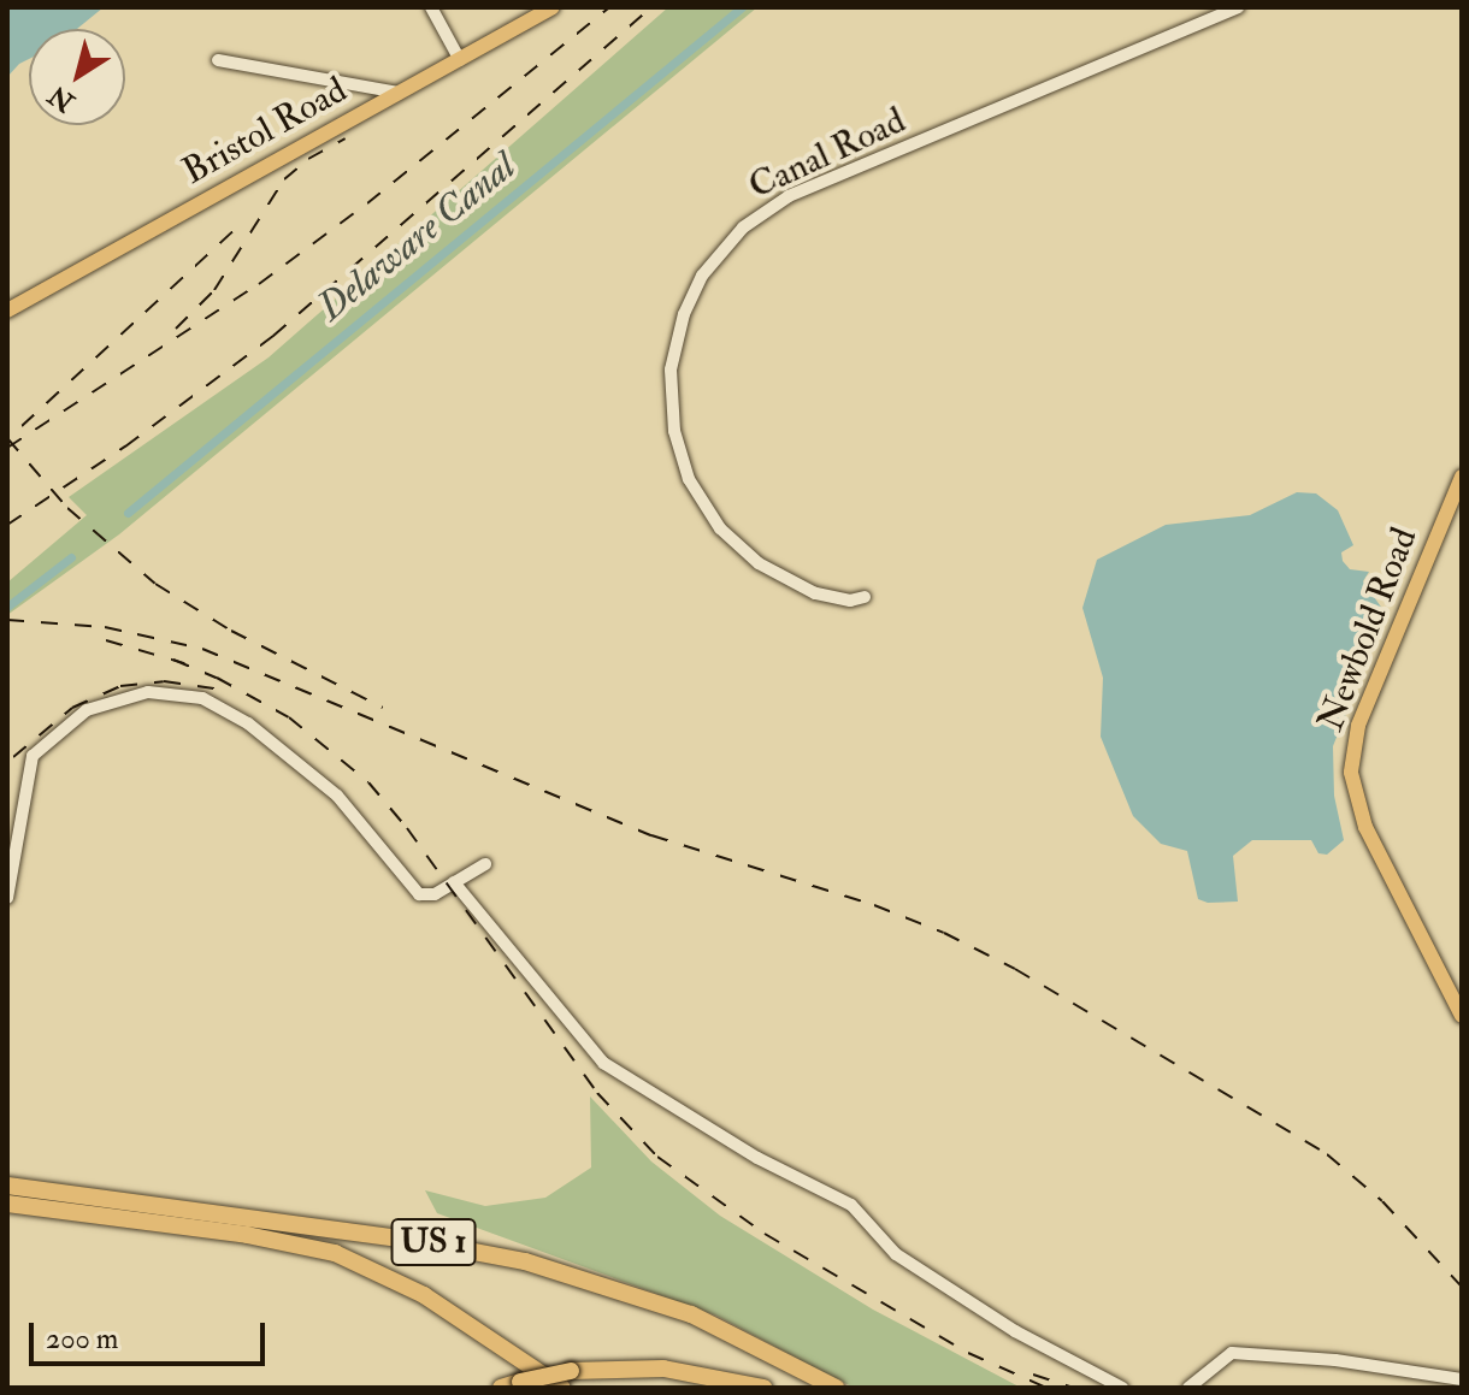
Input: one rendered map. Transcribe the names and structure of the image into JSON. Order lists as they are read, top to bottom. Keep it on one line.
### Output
{"streets":{"highway":["US 1"],"main road":["Bristol Road","Newbold Road"],"street":["Canal Road"]},"water":["Delaware Canal"],"scale_bar":"200 m","north":"bottom left"}
